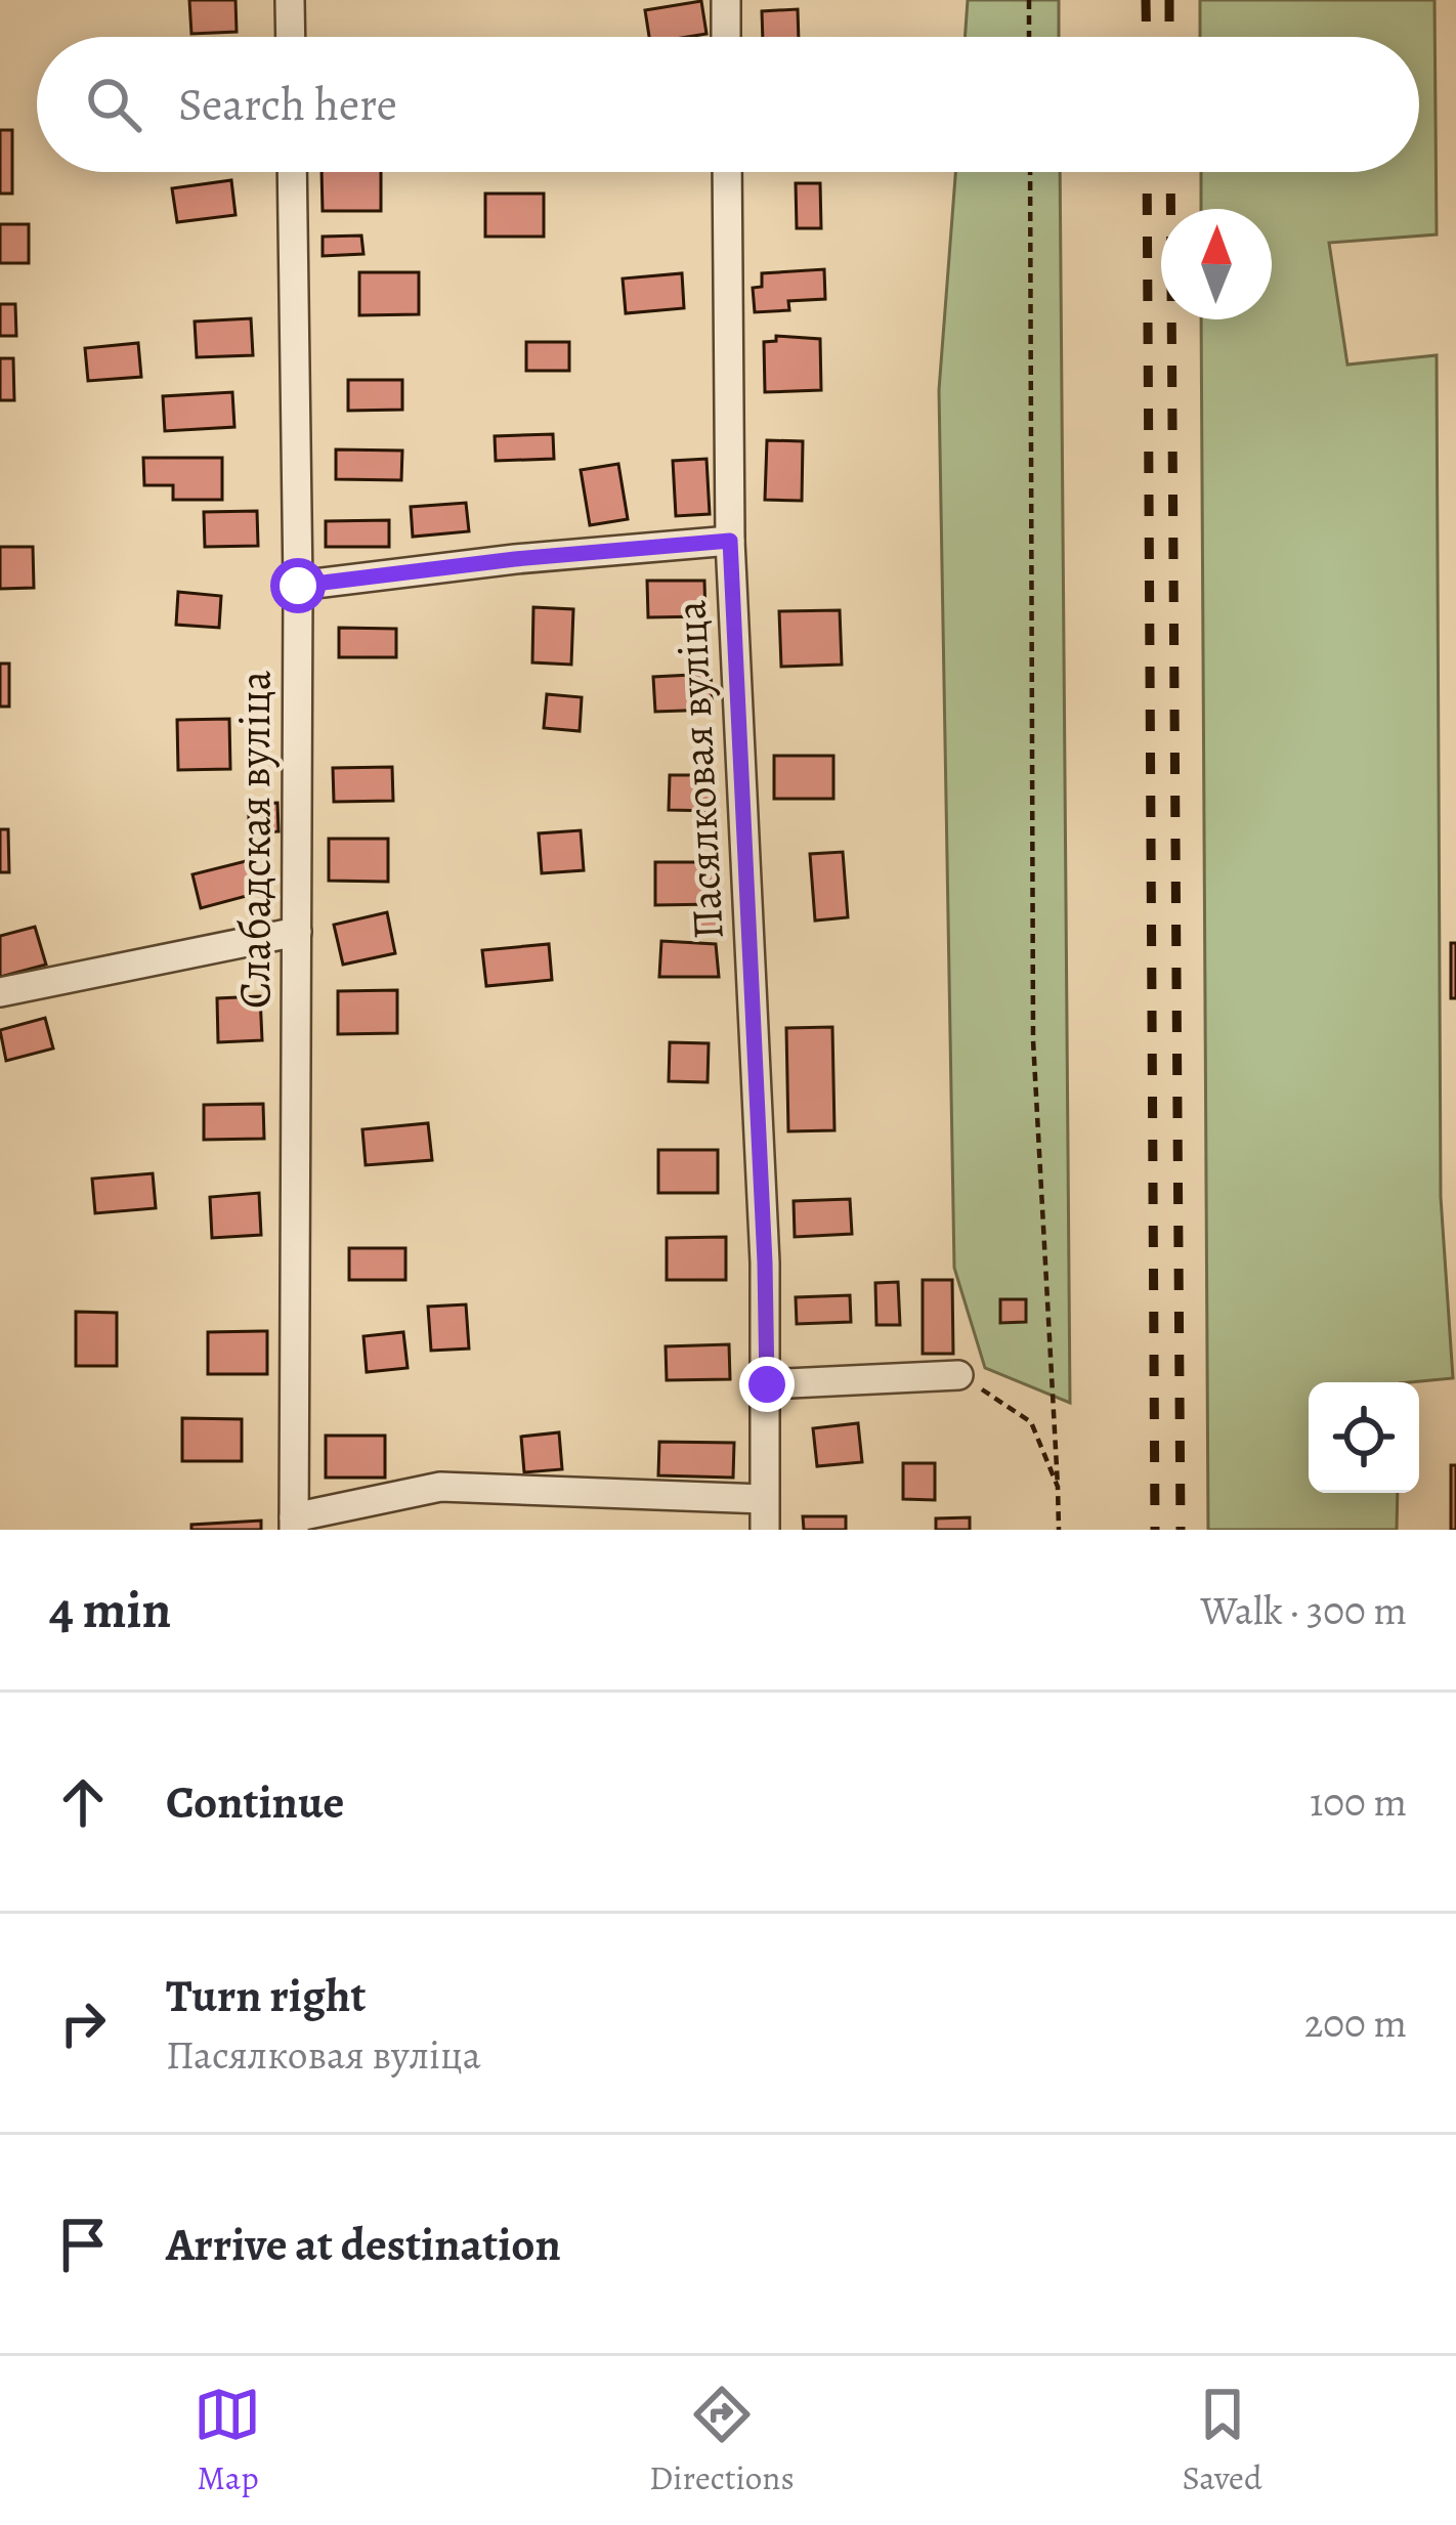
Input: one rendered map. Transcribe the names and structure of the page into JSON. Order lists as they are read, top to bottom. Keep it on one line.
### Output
{"streets":{"street":["Пасялковая вуліца","Слабадская вуліца"]},"north":"top","page":{"search":"Search here","heading":["4 min","Walk · 300 m"],"list":[["Continue","100 m"],["Turn right","Пасялковая вуліца","200 m"],"Arrive at destination"],"nav":["Map","Directions","Saved"]}}
